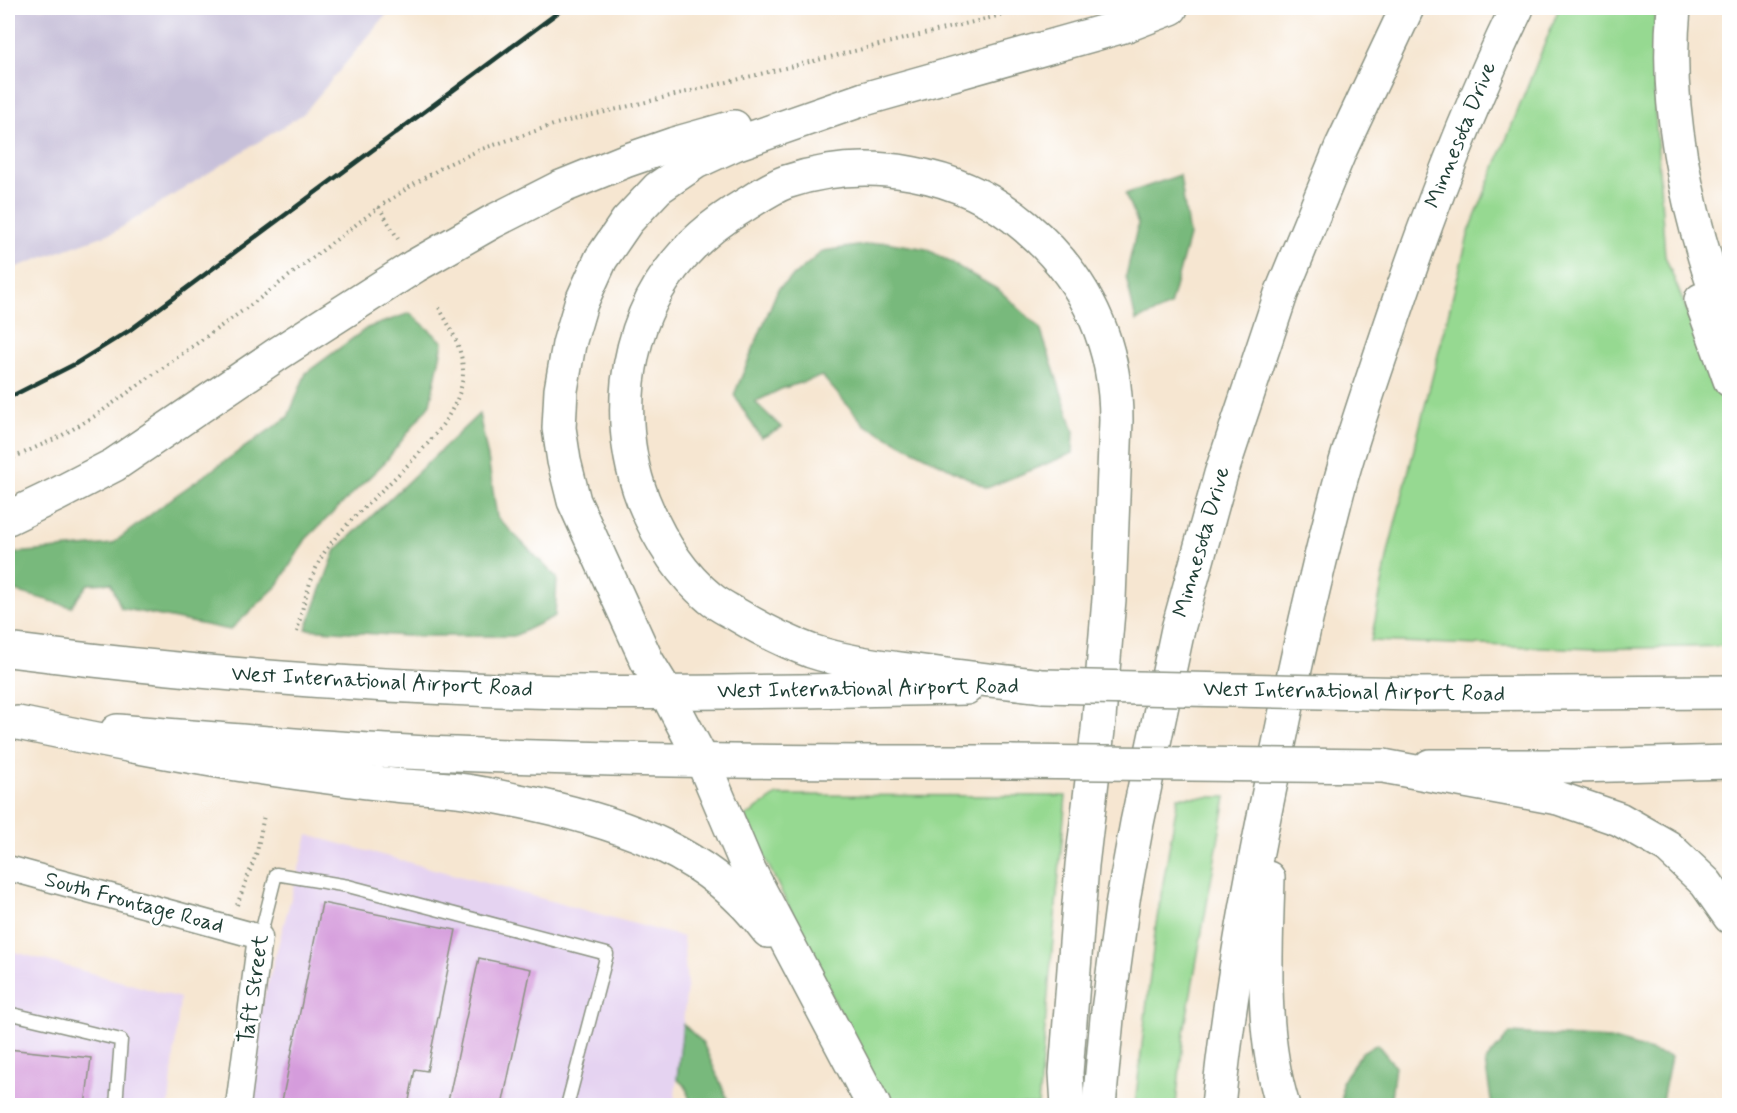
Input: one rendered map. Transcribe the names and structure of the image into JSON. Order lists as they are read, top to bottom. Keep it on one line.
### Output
{"streets":{"main road":["Minnesota Drive","West International Airport Road"],"street":["South Frontage Road","Taft Street"]},"crossings":[["South Frontage Road","Taft Street"]]}
